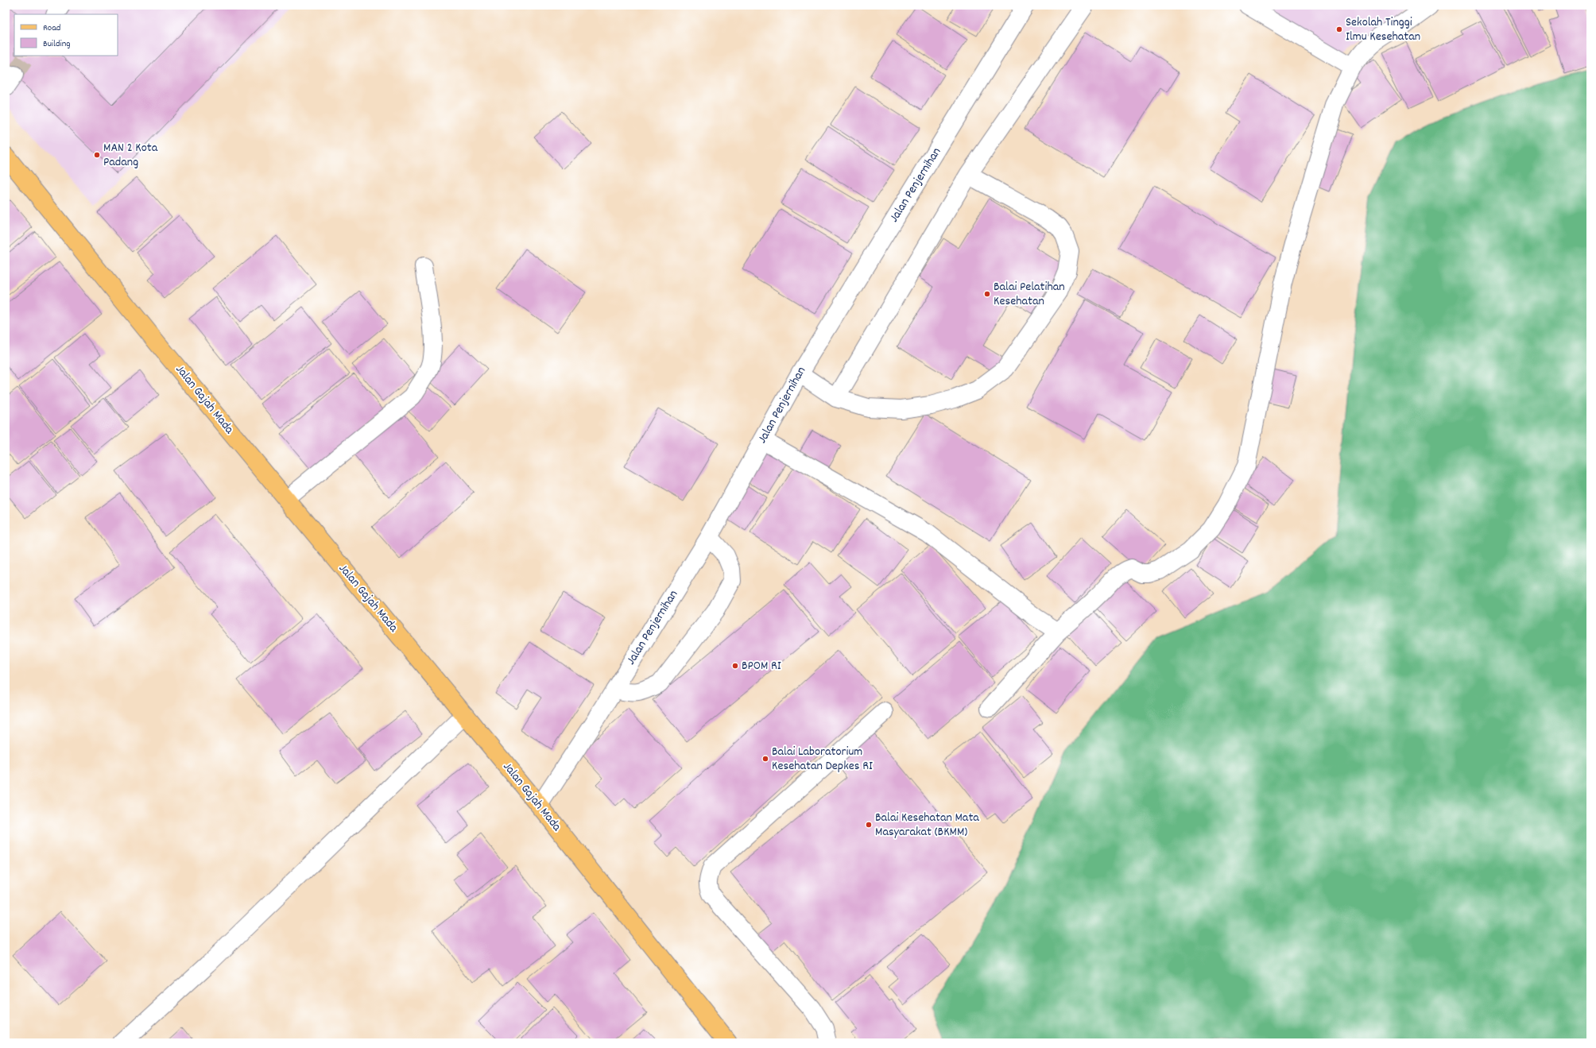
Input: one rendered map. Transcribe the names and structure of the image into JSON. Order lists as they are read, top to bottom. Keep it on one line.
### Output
{"streets":{"main road":["Jalan Gajah Mada"],"street":["Jalan Penjernihan"]},"crossings":[["Jalan Penjernihan","Jalan Gajah Mada"]],"places":["Sekolah Tinggi Ilmu Kesehatan","MAN 2 Kota Padang","Balai Pelatihan Kesehatan","BPOM RI","Balai Laboratorium Kesehatan Depkes RI","Balai Kesehatan Mata Masyarakat (BKMM)"],"legend":["Road","Building"]}
